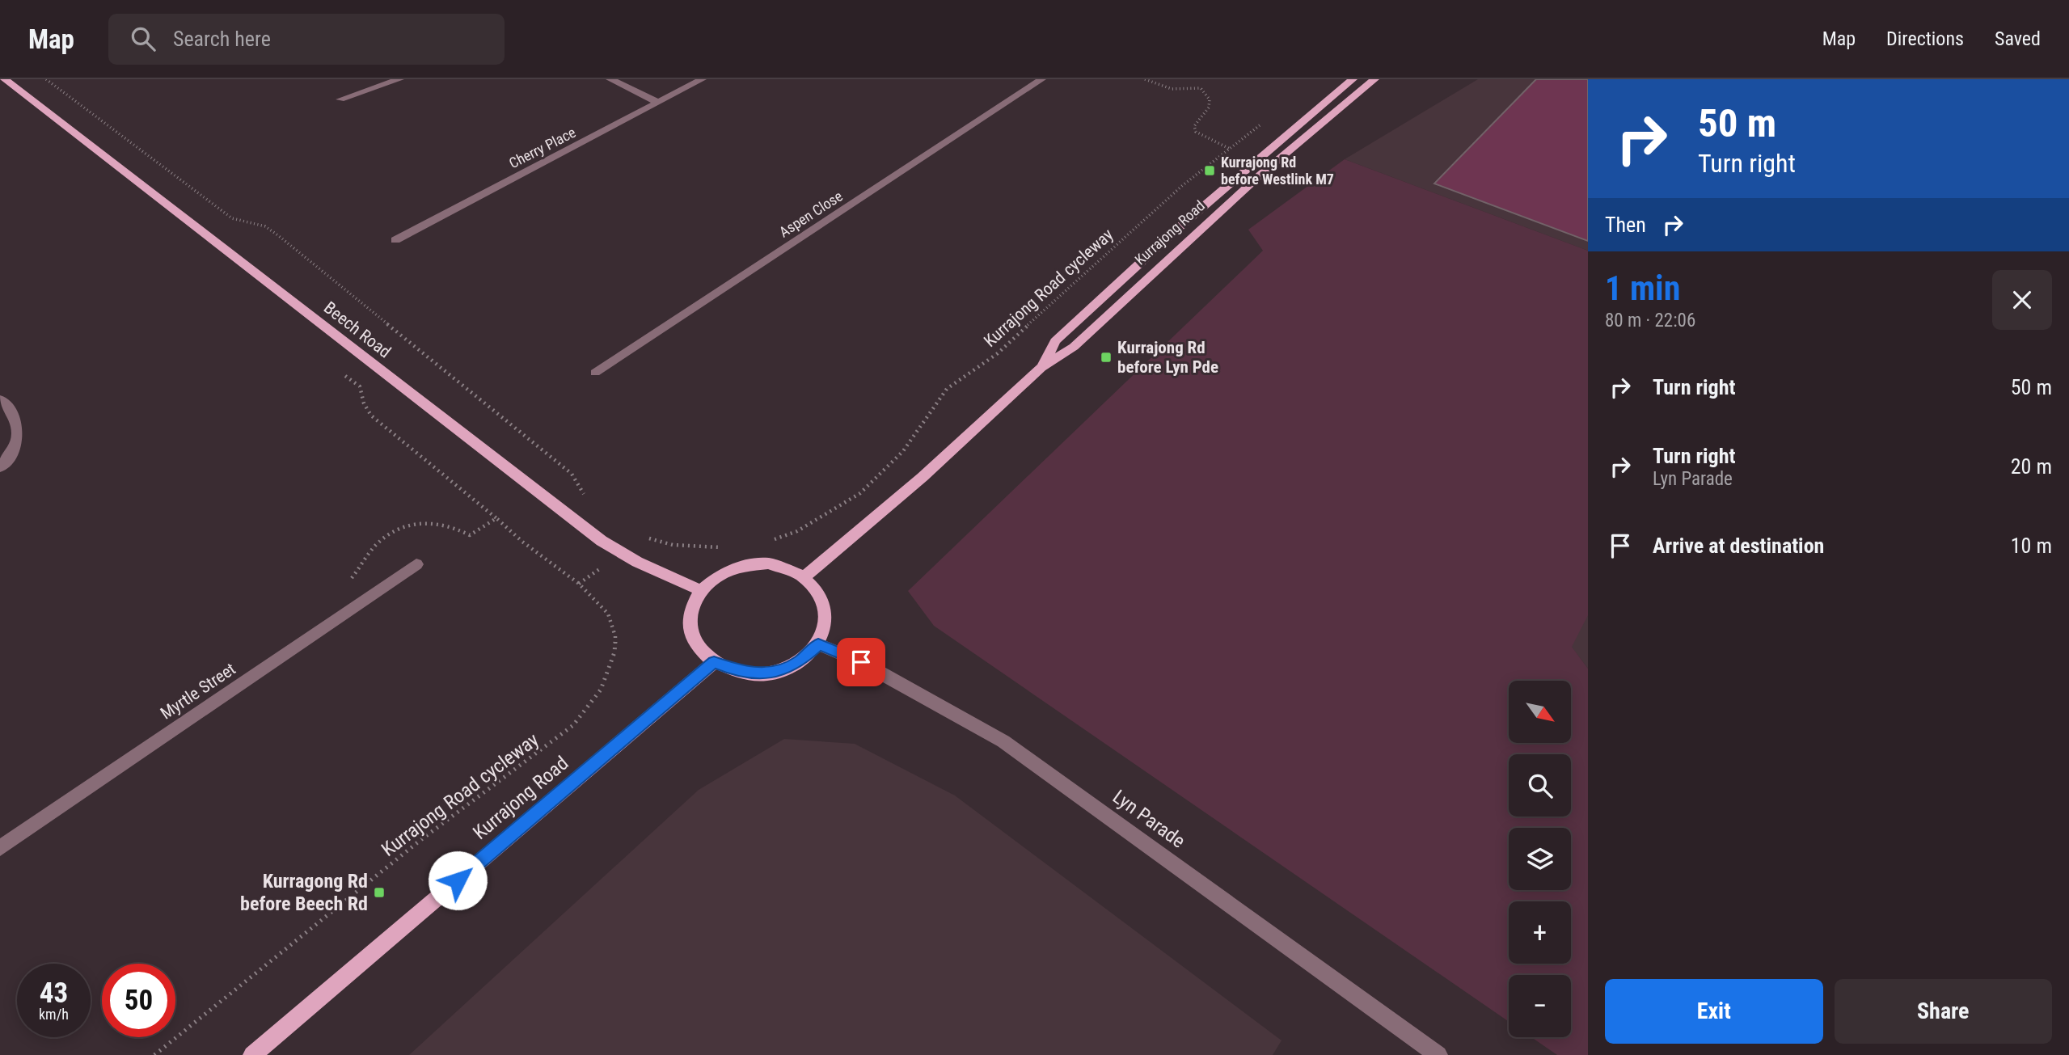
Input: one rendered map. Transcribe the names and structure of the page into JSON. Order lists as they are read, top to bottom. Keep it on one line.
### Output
{"streets":{"main road":["Kurrajong Road","Beech Road"],"street":["Cherry Place","Aspen Close","Myrtle Street","Lyn Parade"],"path":["Kurrajong Road cycleway"]},"crossings":[["Kurrajong Road","Beech Road"],["Kurrajong Road","Lyn Parade"],["Beech Road","Lyn Parade"]],"places":{"transit":["Kurrajong Rd before Westlink M7","Kurrajong Rd before Lyn Pde","Kurragong Rd before Beech Rd"]},"north":"bottom right","page":{"header":"Map","search":"Search here","nav":["Map","Directions","Saved"],"turn":["50 m","Turn right"],"then":"Then","heading":["1 min","80 m · 22:06"],"list":[{"name":"Turn right","value":"50 m"},{"name":"Turn right","note":"Lyn Parade","value":"20 m"},{"name":"Arrive at destination","value":"10 m"}],"map_buttons":["+","−"],"speed":"43 km/h","limit":"50","buttons":["Exit","Share"]}}
